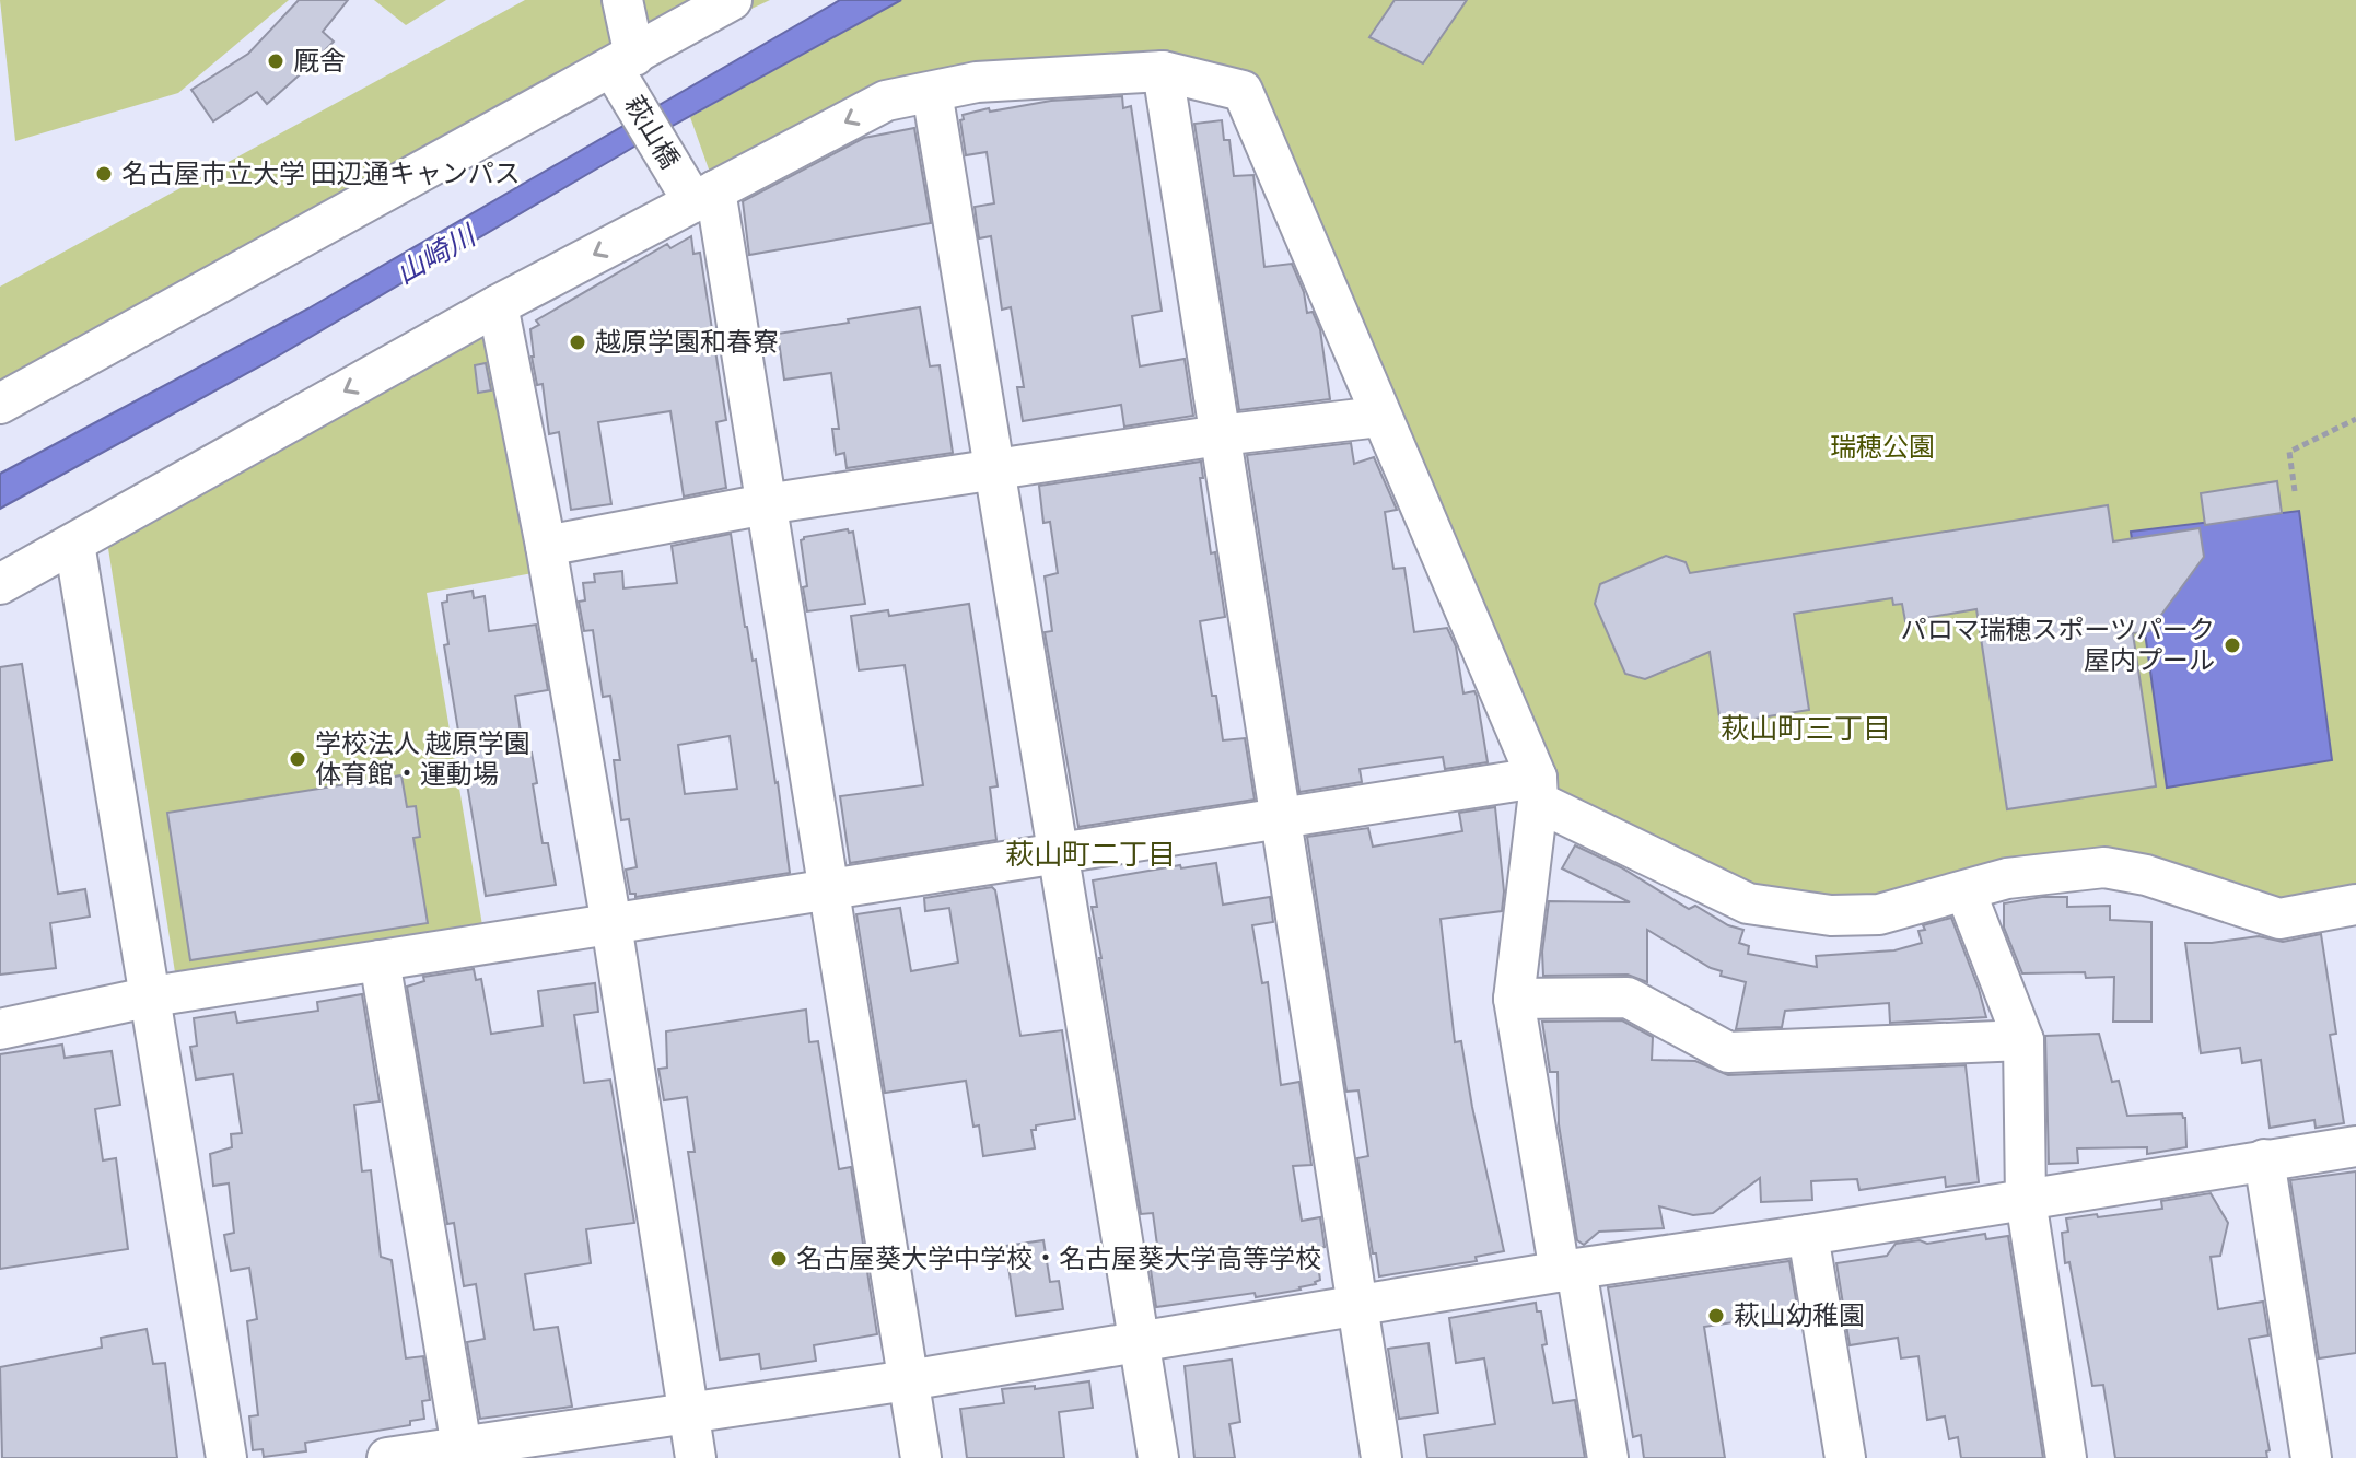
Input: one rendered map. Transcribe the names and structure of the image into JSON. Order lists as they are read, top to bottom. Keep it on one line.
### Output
{"streets":{"street":["萩山橋"]},"districts":["萩山町三丁目","萩山町二丁目"],"water":["山崎川"],"parks":["瑞穂公園"],"places":["厩舎","名古屋市立大学 田辺通キャンパス","越原学園和春寮","パロマ瑞穂スポーツパーク 屋内プール","学校法人 越原学園 体育館・運動場","名古屋葵大学中学校・名古屋葵大学高等学校","萩山幼稚園"]}
